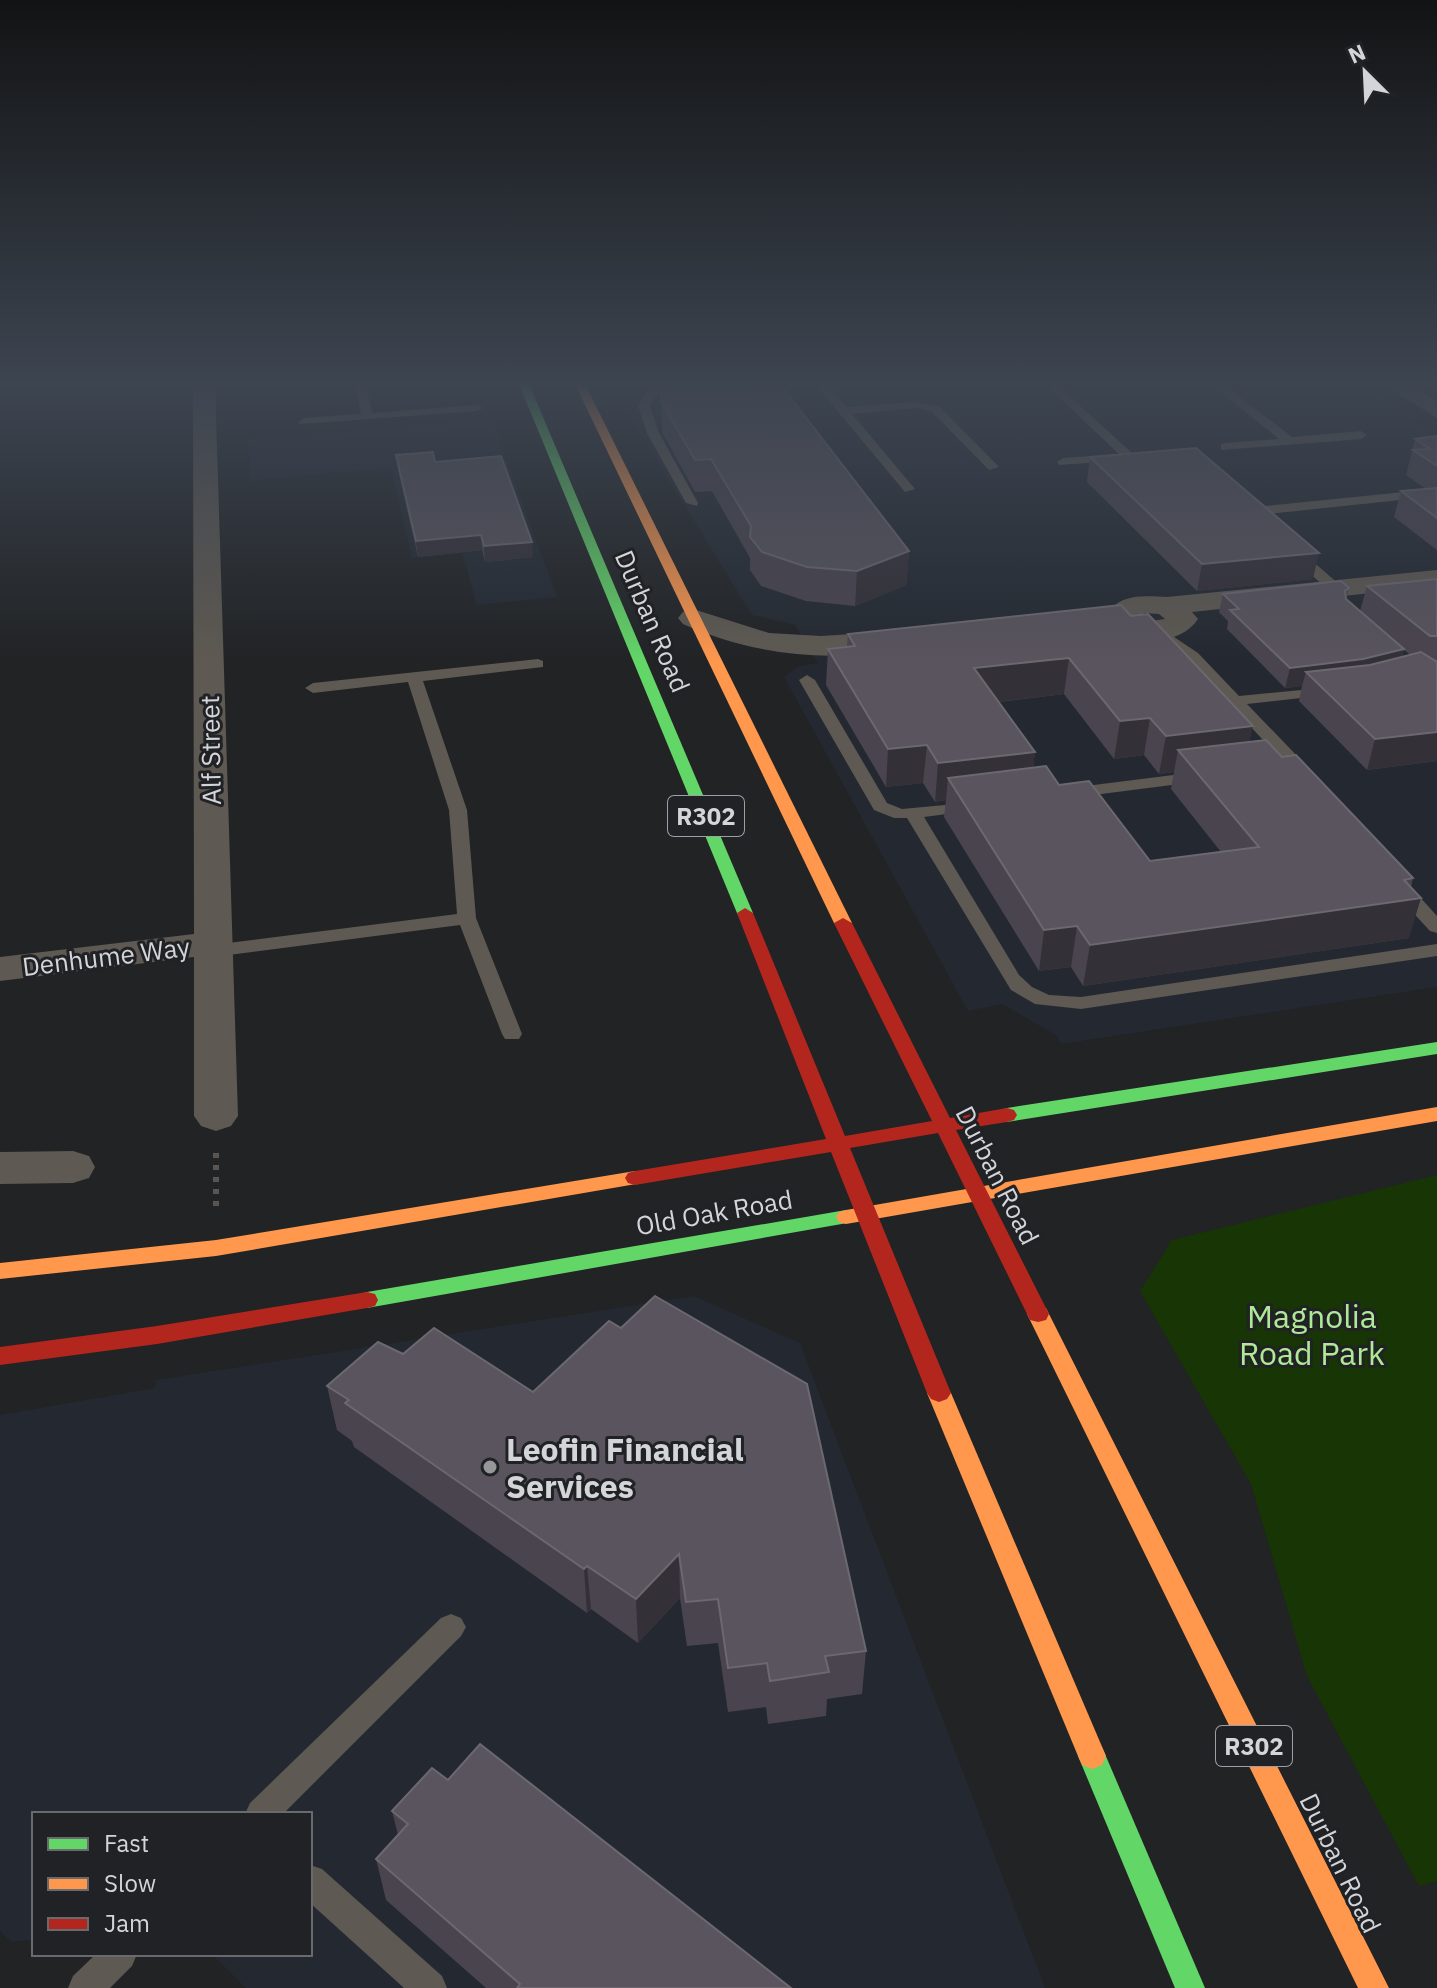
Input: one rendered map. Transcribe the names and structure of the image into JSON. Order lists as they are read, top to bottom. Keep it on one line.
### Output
{"streets":{"main road":["Durban Road","R302","Old Oak Road"],"street":["Alf Street","Denhume Way"]},"crossings":[["Durban Road","Old Oak Road"],["Alf Street","Denhume Way"]],"parks":["Magnolia Road Park"],"places":["Leofin Financial Services"],"legend":["Fast","Slow","Jam"],"north":"top left"}
